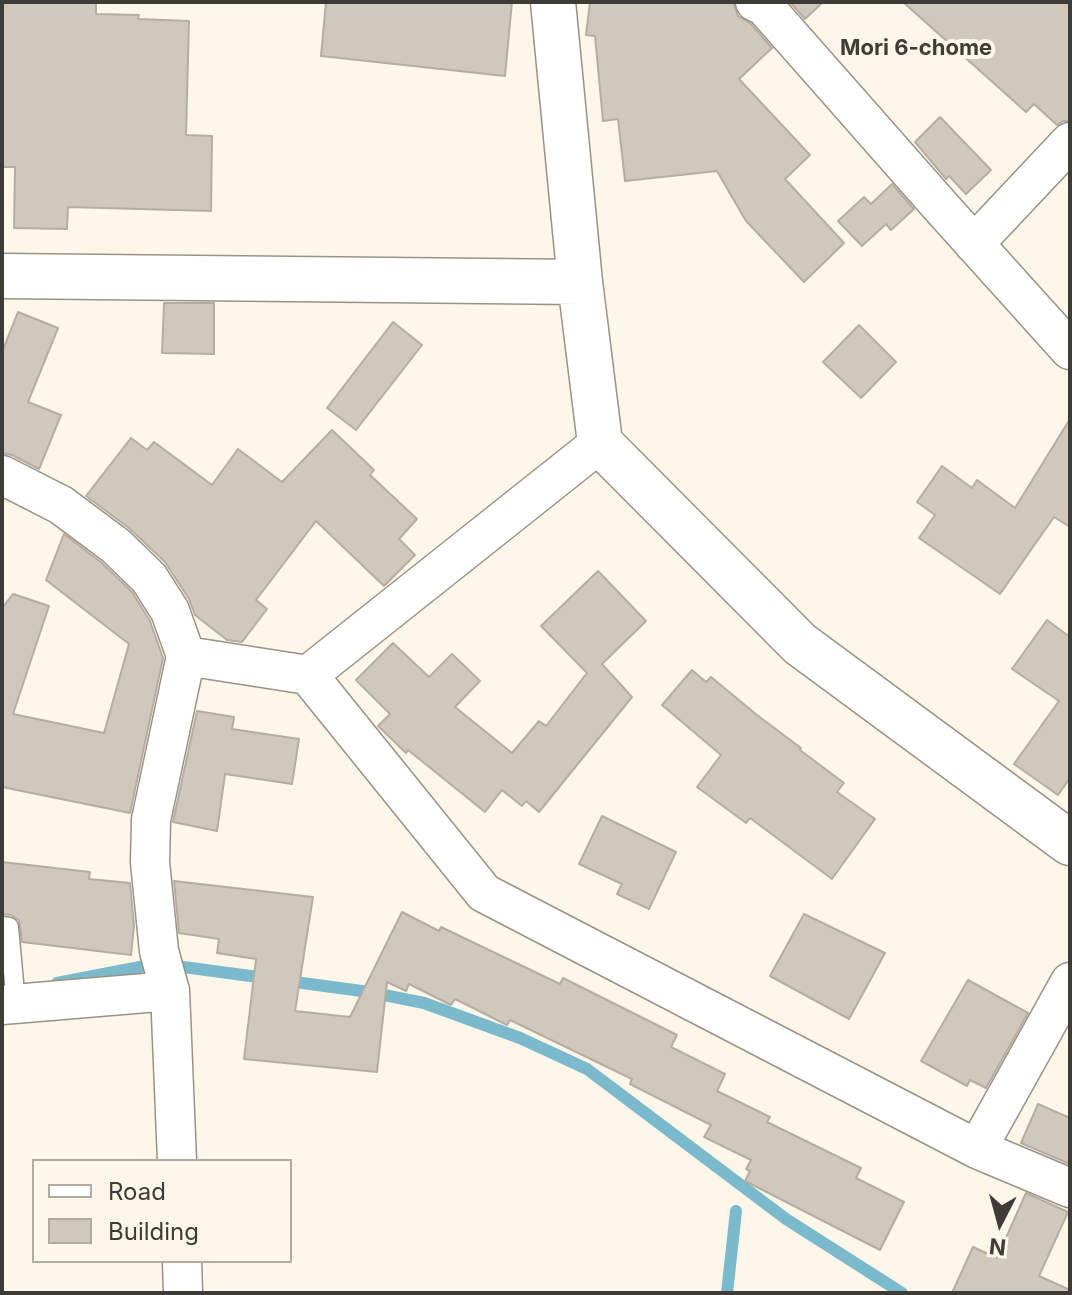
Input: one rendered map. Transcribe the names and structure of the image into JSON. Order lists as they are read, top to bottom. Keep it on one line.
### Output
{"districts":["Mori 6-chome"],"legend":["Road","Building"],"north":"bottom"}
